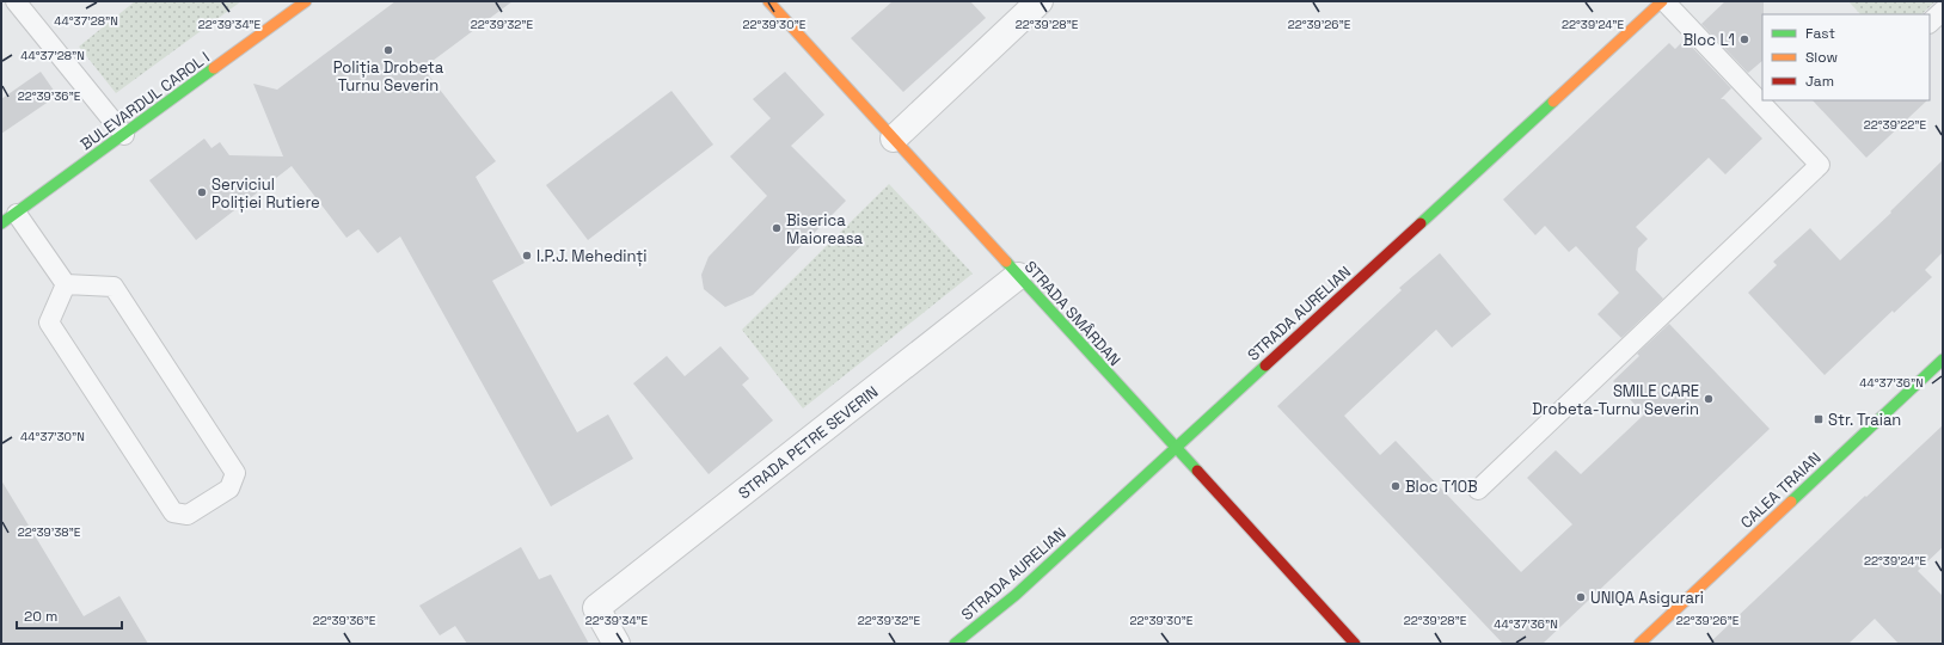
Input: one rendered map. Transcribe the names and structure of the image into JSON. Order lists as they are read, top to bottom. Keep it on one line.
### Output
{"streets":{"street":["BULEVARDUL CAROL I","STRADA SMÂRDAN","STRADA AURELIAN","STRADA PETRE SEVERIN","CALEA TRAIAN"]},"crossings":[["STRADA SMÂRDAN","STRADA AURELIAN"],["STRADA SMÂRDAN","STRADA PETRE SEVERIN"]],"places":{"other":["Bloc L1","Poliția Drobeta Turnu Severin","Serviciul Poliției Rutiere","Biserica Maioreasa","I.P.J. Mehedinți","SMILE CARE Drobeta-Turnu Severin","Bloc T10B","UNIQA Asigurari"],"transit":["Str. Traian"]},"legend":["Fast","Slow","Jam"],"scale_bar":"20 m","coordinates":["44°37'28\"N","22°39'34\"E","22°39'32\"E","22°39'30\"E","22°39'28\"E","22°39'26\"E","22°39'24\"E","22°39'36\"E","22°39'22\"E","44°37'36\"N","44°37'30\"N","22°39'38\"E"]}
